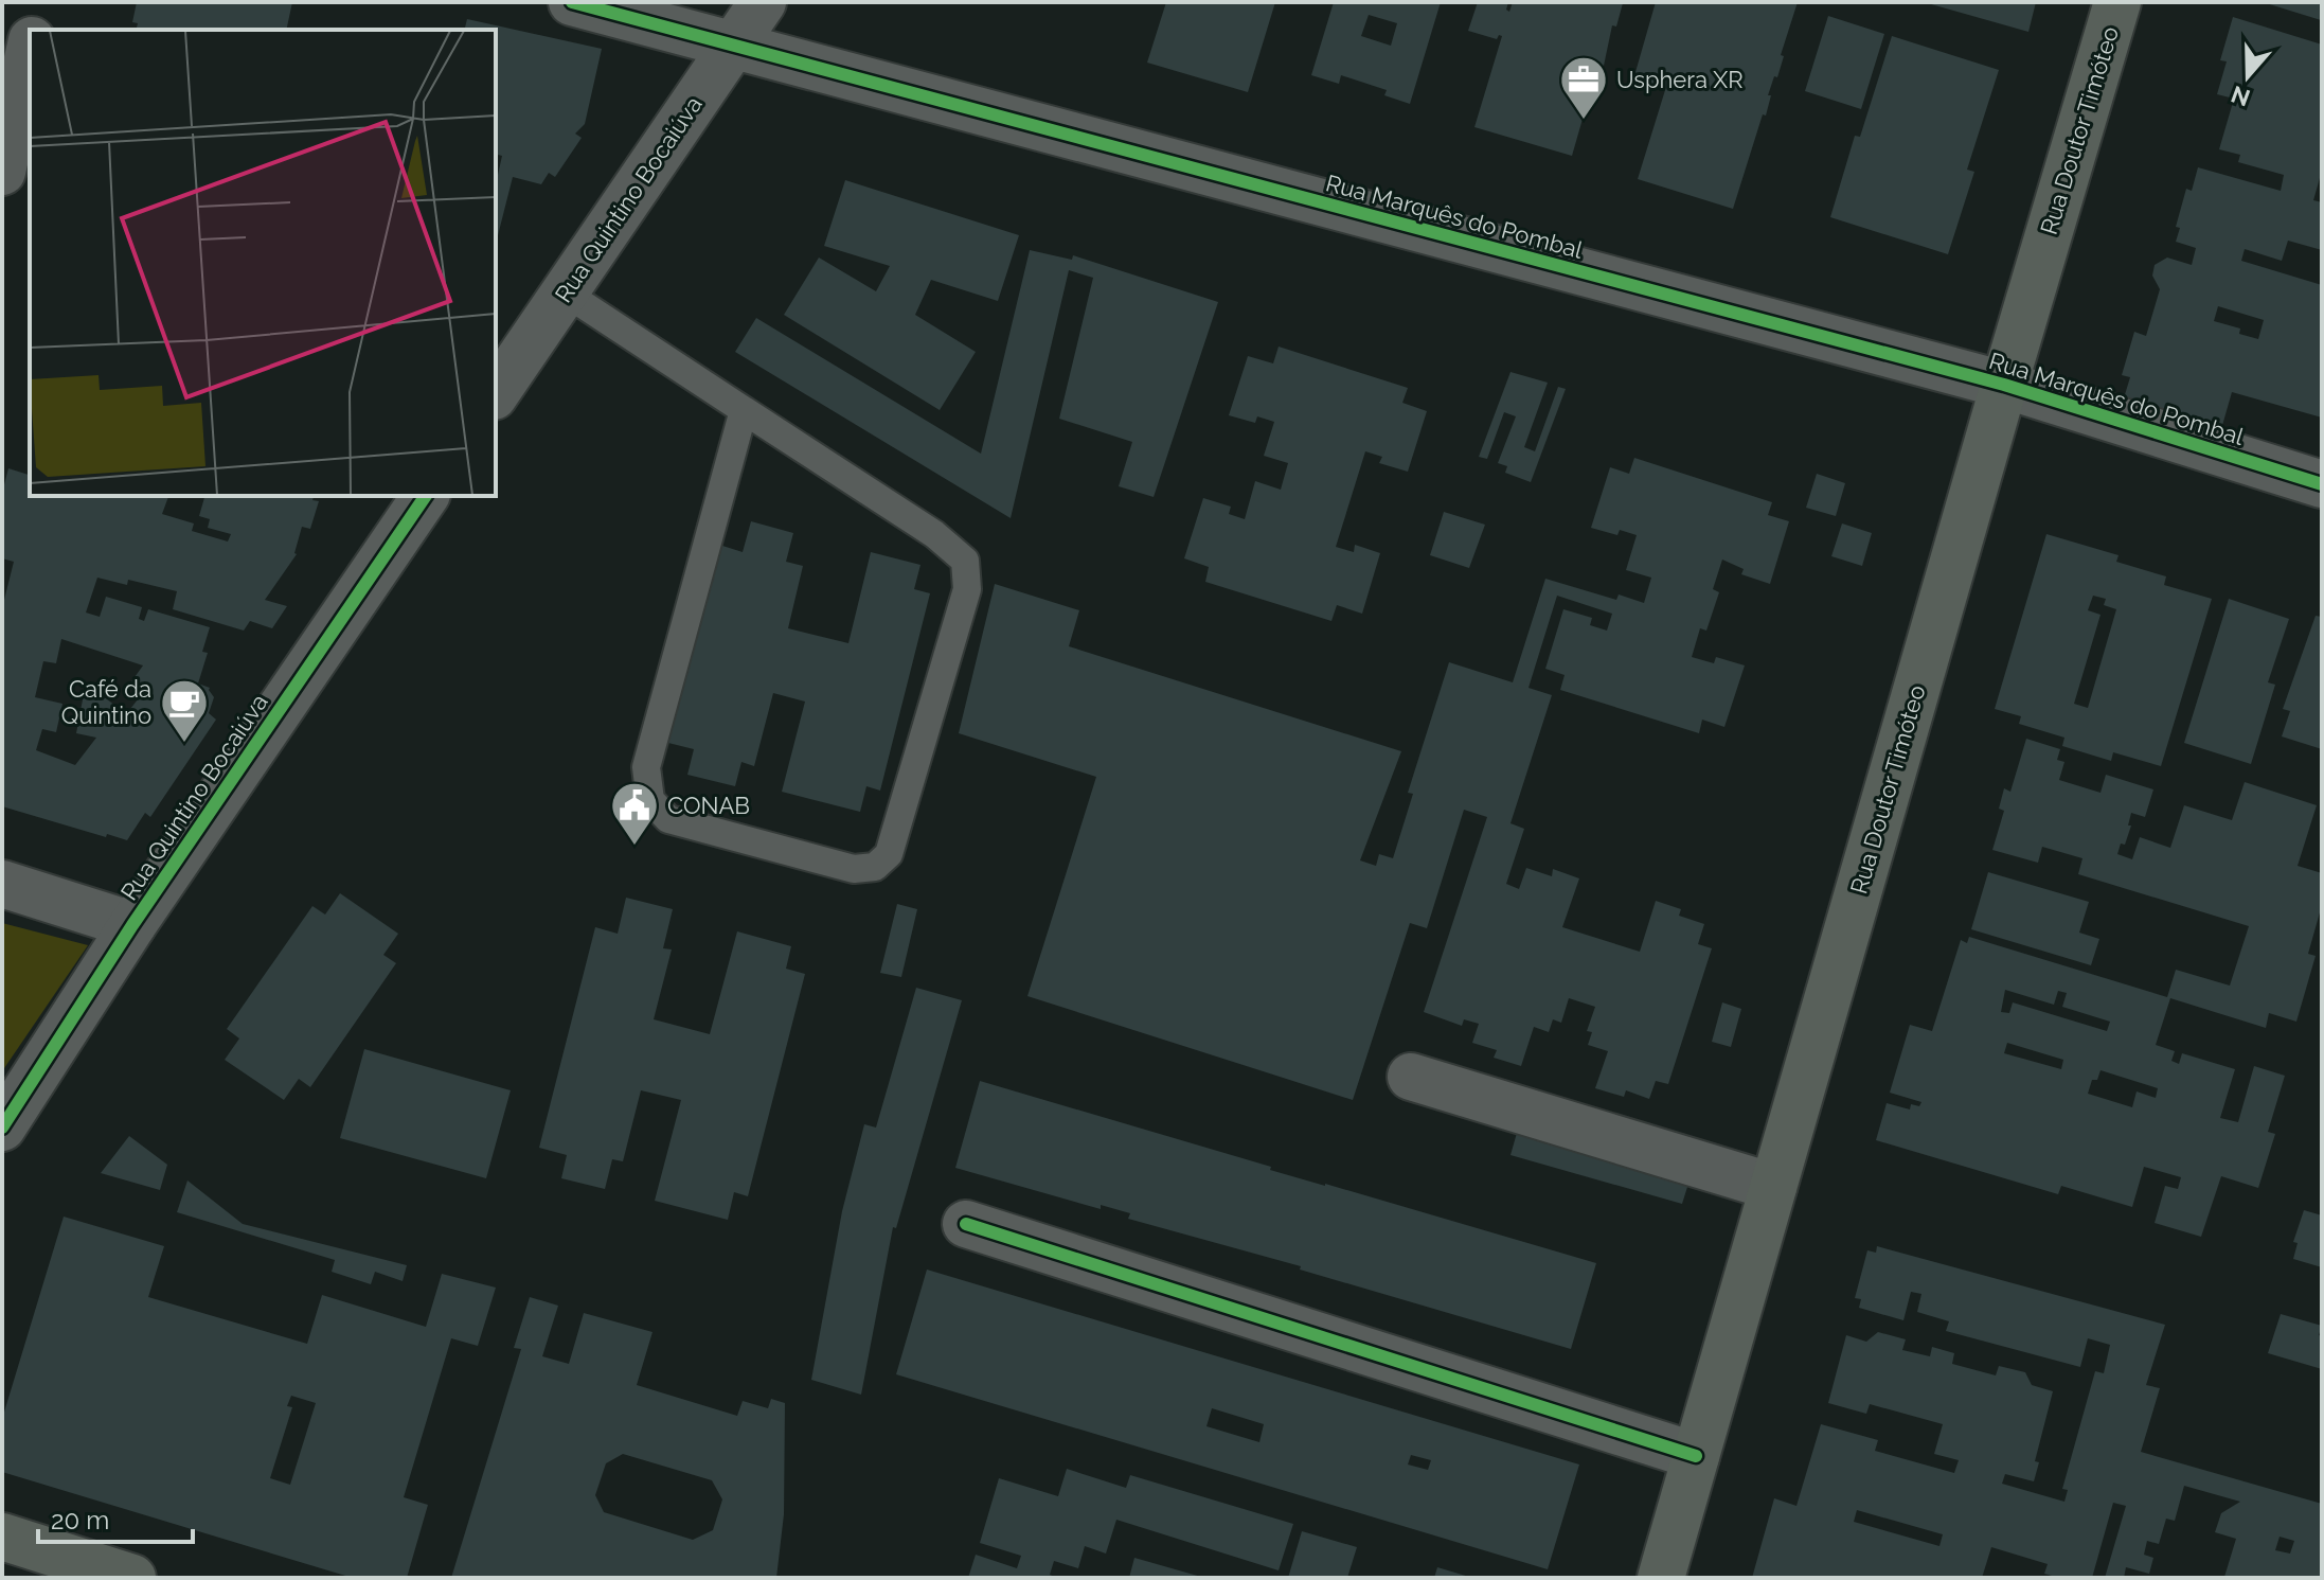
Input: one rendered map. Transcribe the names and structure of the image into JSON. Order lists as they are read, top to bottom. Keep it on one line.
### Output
{"streets":{"main road":["Rua Doutor Timóteo"],"street":["Rua Quintino Bocaiúva","Rua Marquês do Pombal"]},"crossings":[["Rua Doutor Timóteo","Rua Marquês do Pombal"],["Rua Quintino Bocaiúva","Rua Marquês do Pombal"]],"places":{"office":["Usphera XR"],"cafe":["Café da Quintino"],"public building":["CONAB"]},"scale_bar":"20 m","north":"bottom"}
